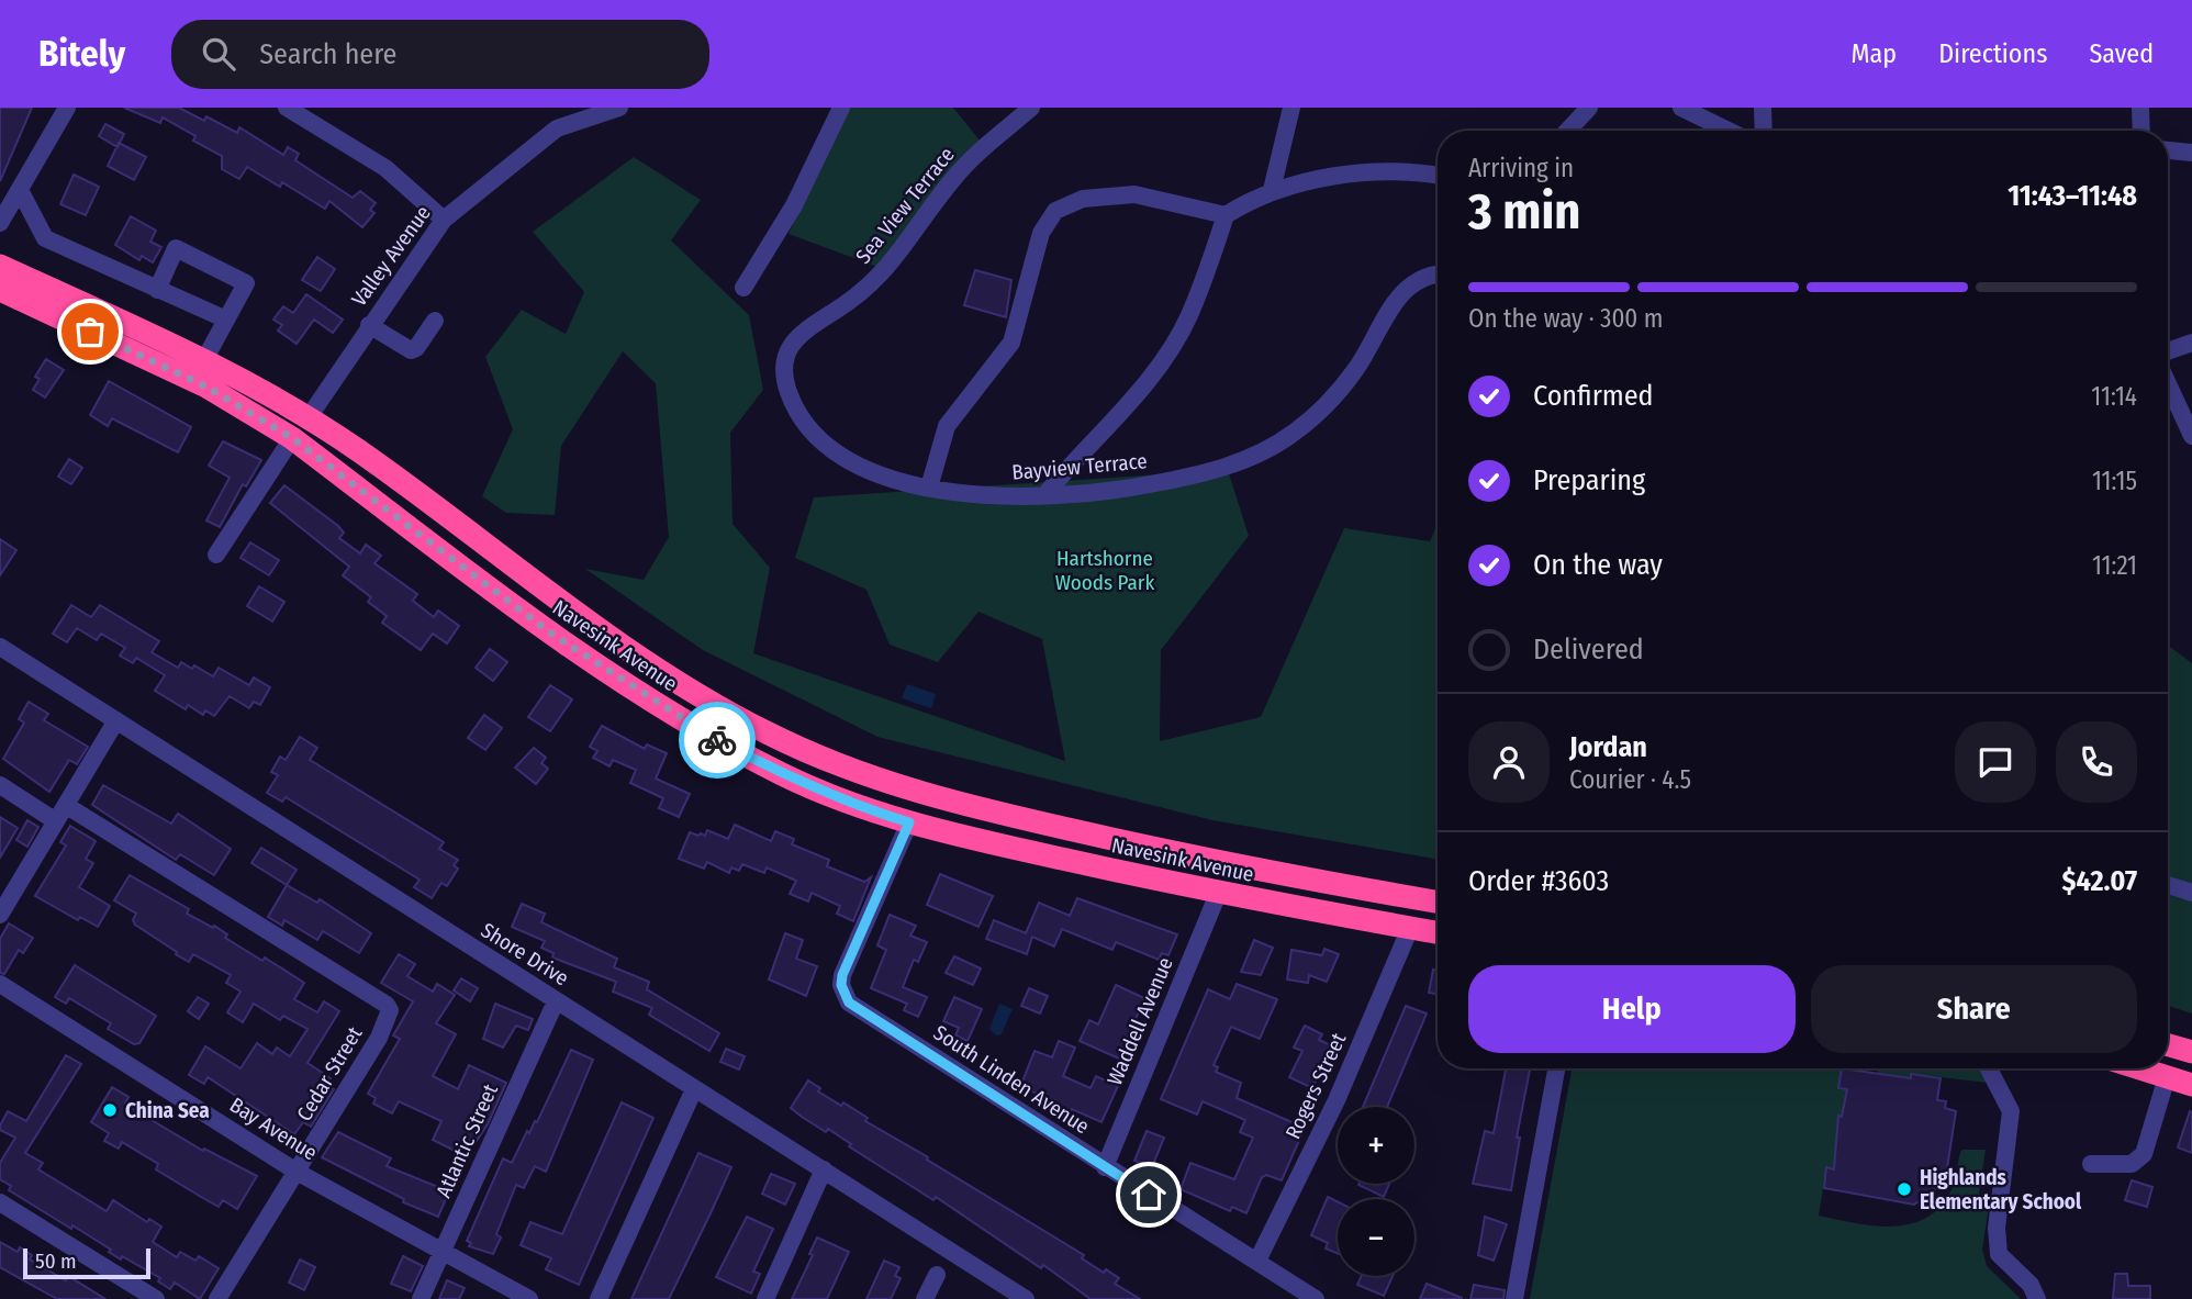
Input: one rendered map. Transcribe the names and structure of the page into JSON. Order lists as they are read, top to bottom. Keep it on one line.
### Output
{"streets":{"highway":["Navesink Avenue"],"street":["Sea View Terrace","Valley Avenue","Bayview Terrace","Shore Drive","Waddell Avenue","Cedar Street","South Linden Avenue","Rogers Street","Bay Avenue","Atlantic Street"]},"crossings":[["Sea View Terrace","Bayview Terrace"],["Valley Avenue","Navesink Avenue"],["Navesink Avenue","Waddell Avenue"],["Navesink Avenue","South Linden Avenue"],["Navesink Avenue","Rogers Street"],["Shore Drive","Atlantic Street"],["Waddell Avenue","South Linden Avenue"],["Cedar Street","Bay Avenue"],["South Linden Avenue","Rogers Street"],["Bay Avenue","Atlantic Street"]],"parks":["Hartshorne Woods Park"],"places":["China Sea","Highlands Elementary School"],"scale_bar":"50 m","page":{"header":"Bitely","search":"Search here","nav":["Map","Directions","Saved"],"heading":["3 min","Arriving in","11:43–11:48"],"panel":["Jordan","Courier · 4.5","Order #3603","$42.07"],"bar":"On the way · 300 m","list":[["Confirmed","11:14"],["Preparing","11:15"],["On the way","11:21"],"Delivered"],"buttons":["Help","Share"],"map_buttons":["+","−"],"scale":"50 m"}}
